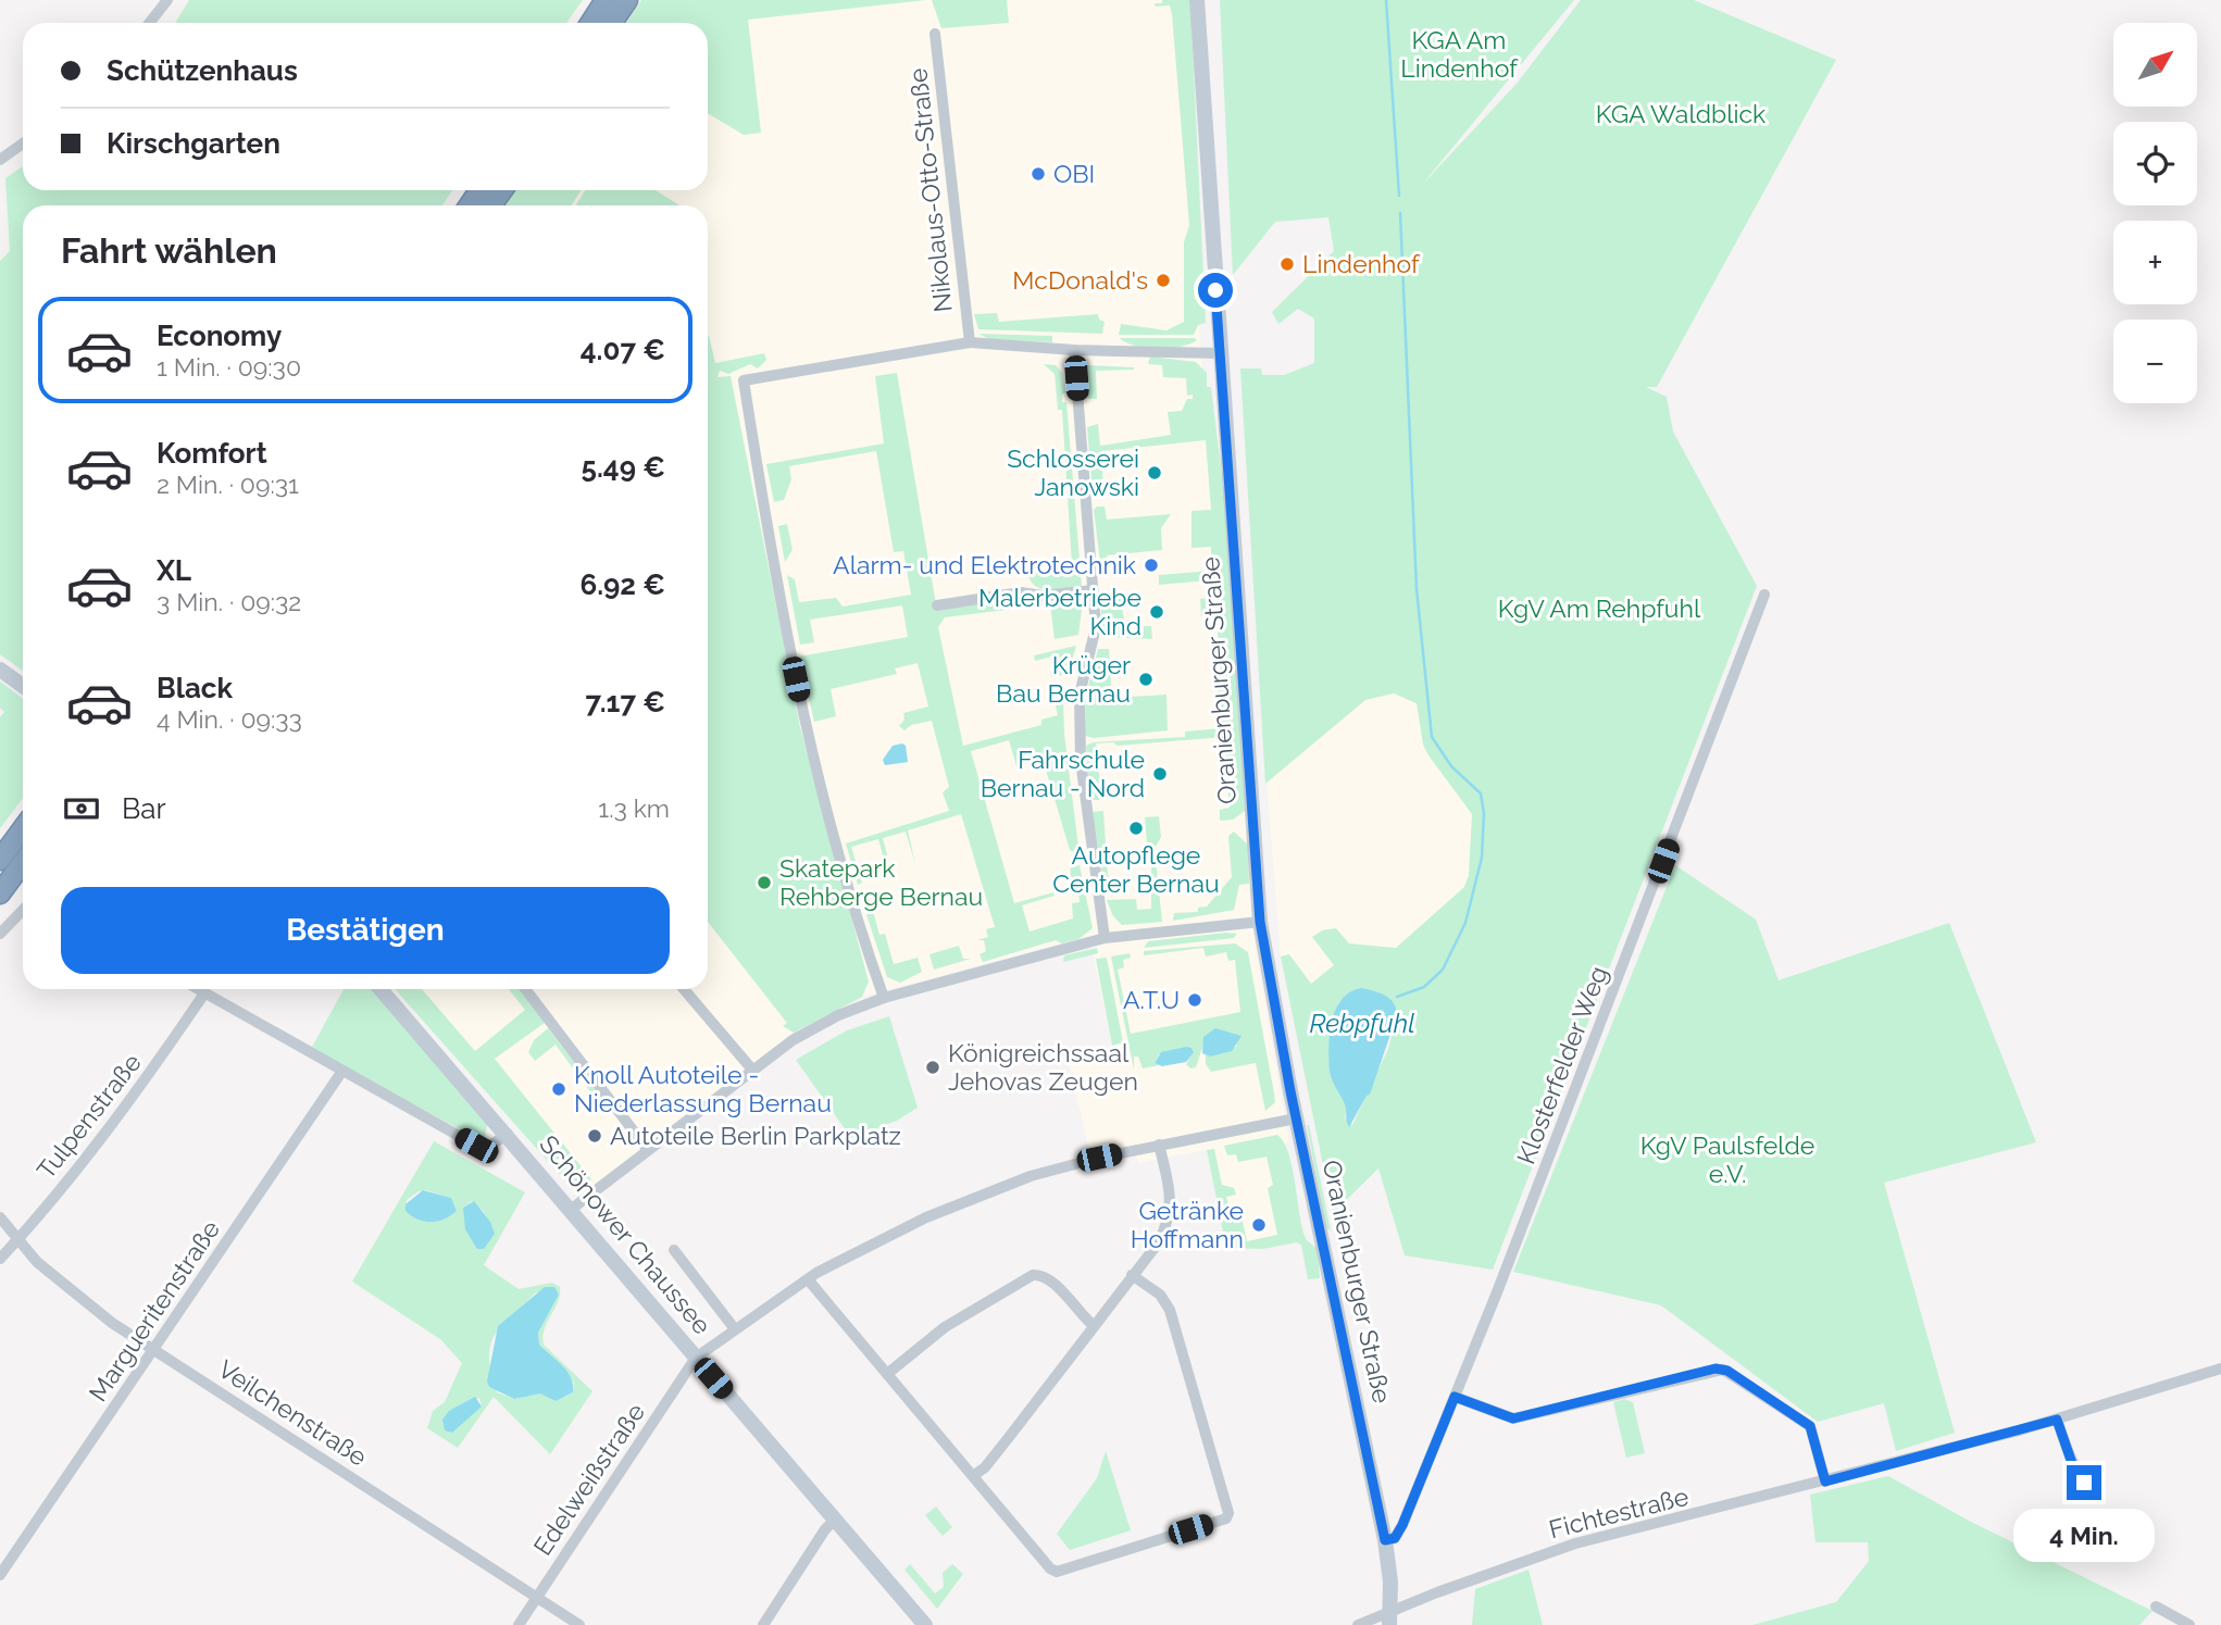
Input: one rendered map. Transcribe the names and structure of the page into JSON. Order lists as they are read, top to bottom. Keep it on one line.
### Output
{"streets":{"main road":["Oranienburger Straße","Schönower Chaussee"],"street":["Nikolaus-Otto-Straße","Klosterfelder Weg","Tulpenstraße","Margueritenstraße","Veilchenstraße","Edelweißstraße","Fichtestraße"]},"crossings":[["Oranienburger Straße","Klosterfelder Weg"],["Oranienburger Straße","Fichtestraße"],["Tulpenstraße","Veilchenstraße"],["Schönower Chaussee","Edelweißstraße"],["Margueritenstraße","Veilchenstraße"],["Veilchenstraße","Edelweißstraße"]],"water":["Rebpfuhl"],"parks":["KGA Am Lindenhof","KGA Waldblick","KgV Am Rehpfuhl","KgV Paulsfelde e.V."],"places":["OBI","Lindenhof","McDonald's","Schlosserei Janowski","Alarm- und Elektrotechnik","Malerbetriebe Kind","Krüger Bau Bernau","Fahrschule Bernau - Nord","Autopflege Center Bernau","Skatepark Rehberge Bernau","A.T.U","Königreichssaal Jehovas Zeugen","Knoll Autoteile - Niederlassung Bernau","Autoteile Berlin Parkplatz","Getränke Hoffmann"],"north":"top right","page":{"map_buttons":["+","−"],"banner":["Schützenhaus","Kirschgarten"],"heading":"Fahrt wählen","list":[{"name":"Economy","note":"1 Min. · 09:30","value":"4.07 €"},{"name":"Komfort","note":"2 Min. · 09:31","value":"5.49 €"},{"name":"XL","note":"3 Min. · 09:32","value":"6.92 €"},{"name":"Black","note":"4 Min. · 09:33","value":"7.17 €"}],"pay":["Bar","1.3 km"],"buttons":"Bestätigen","bubble":"4 Min."}}
